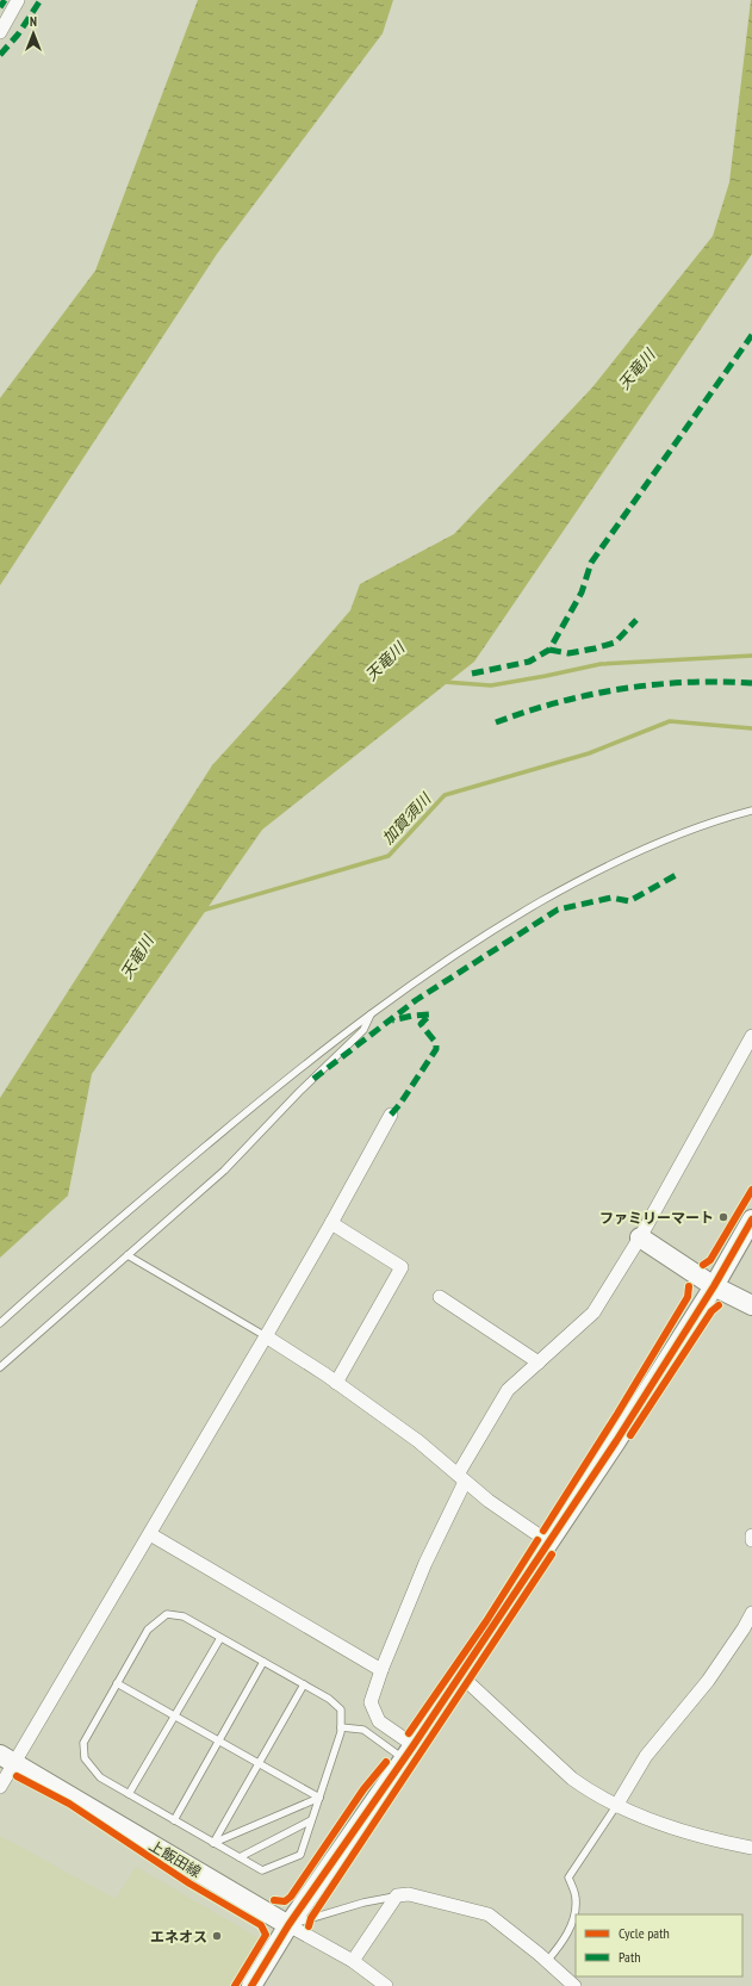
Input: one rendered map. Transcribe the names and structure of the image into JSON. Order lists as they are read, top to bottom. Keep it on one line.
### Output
{"streets":{"street":["上飯田線"]},"water":["天竜川","加賀須川"],"places":["ファミリーマート","エネオス"],"legend":["Cycle path","Path"],"north":"top"}
